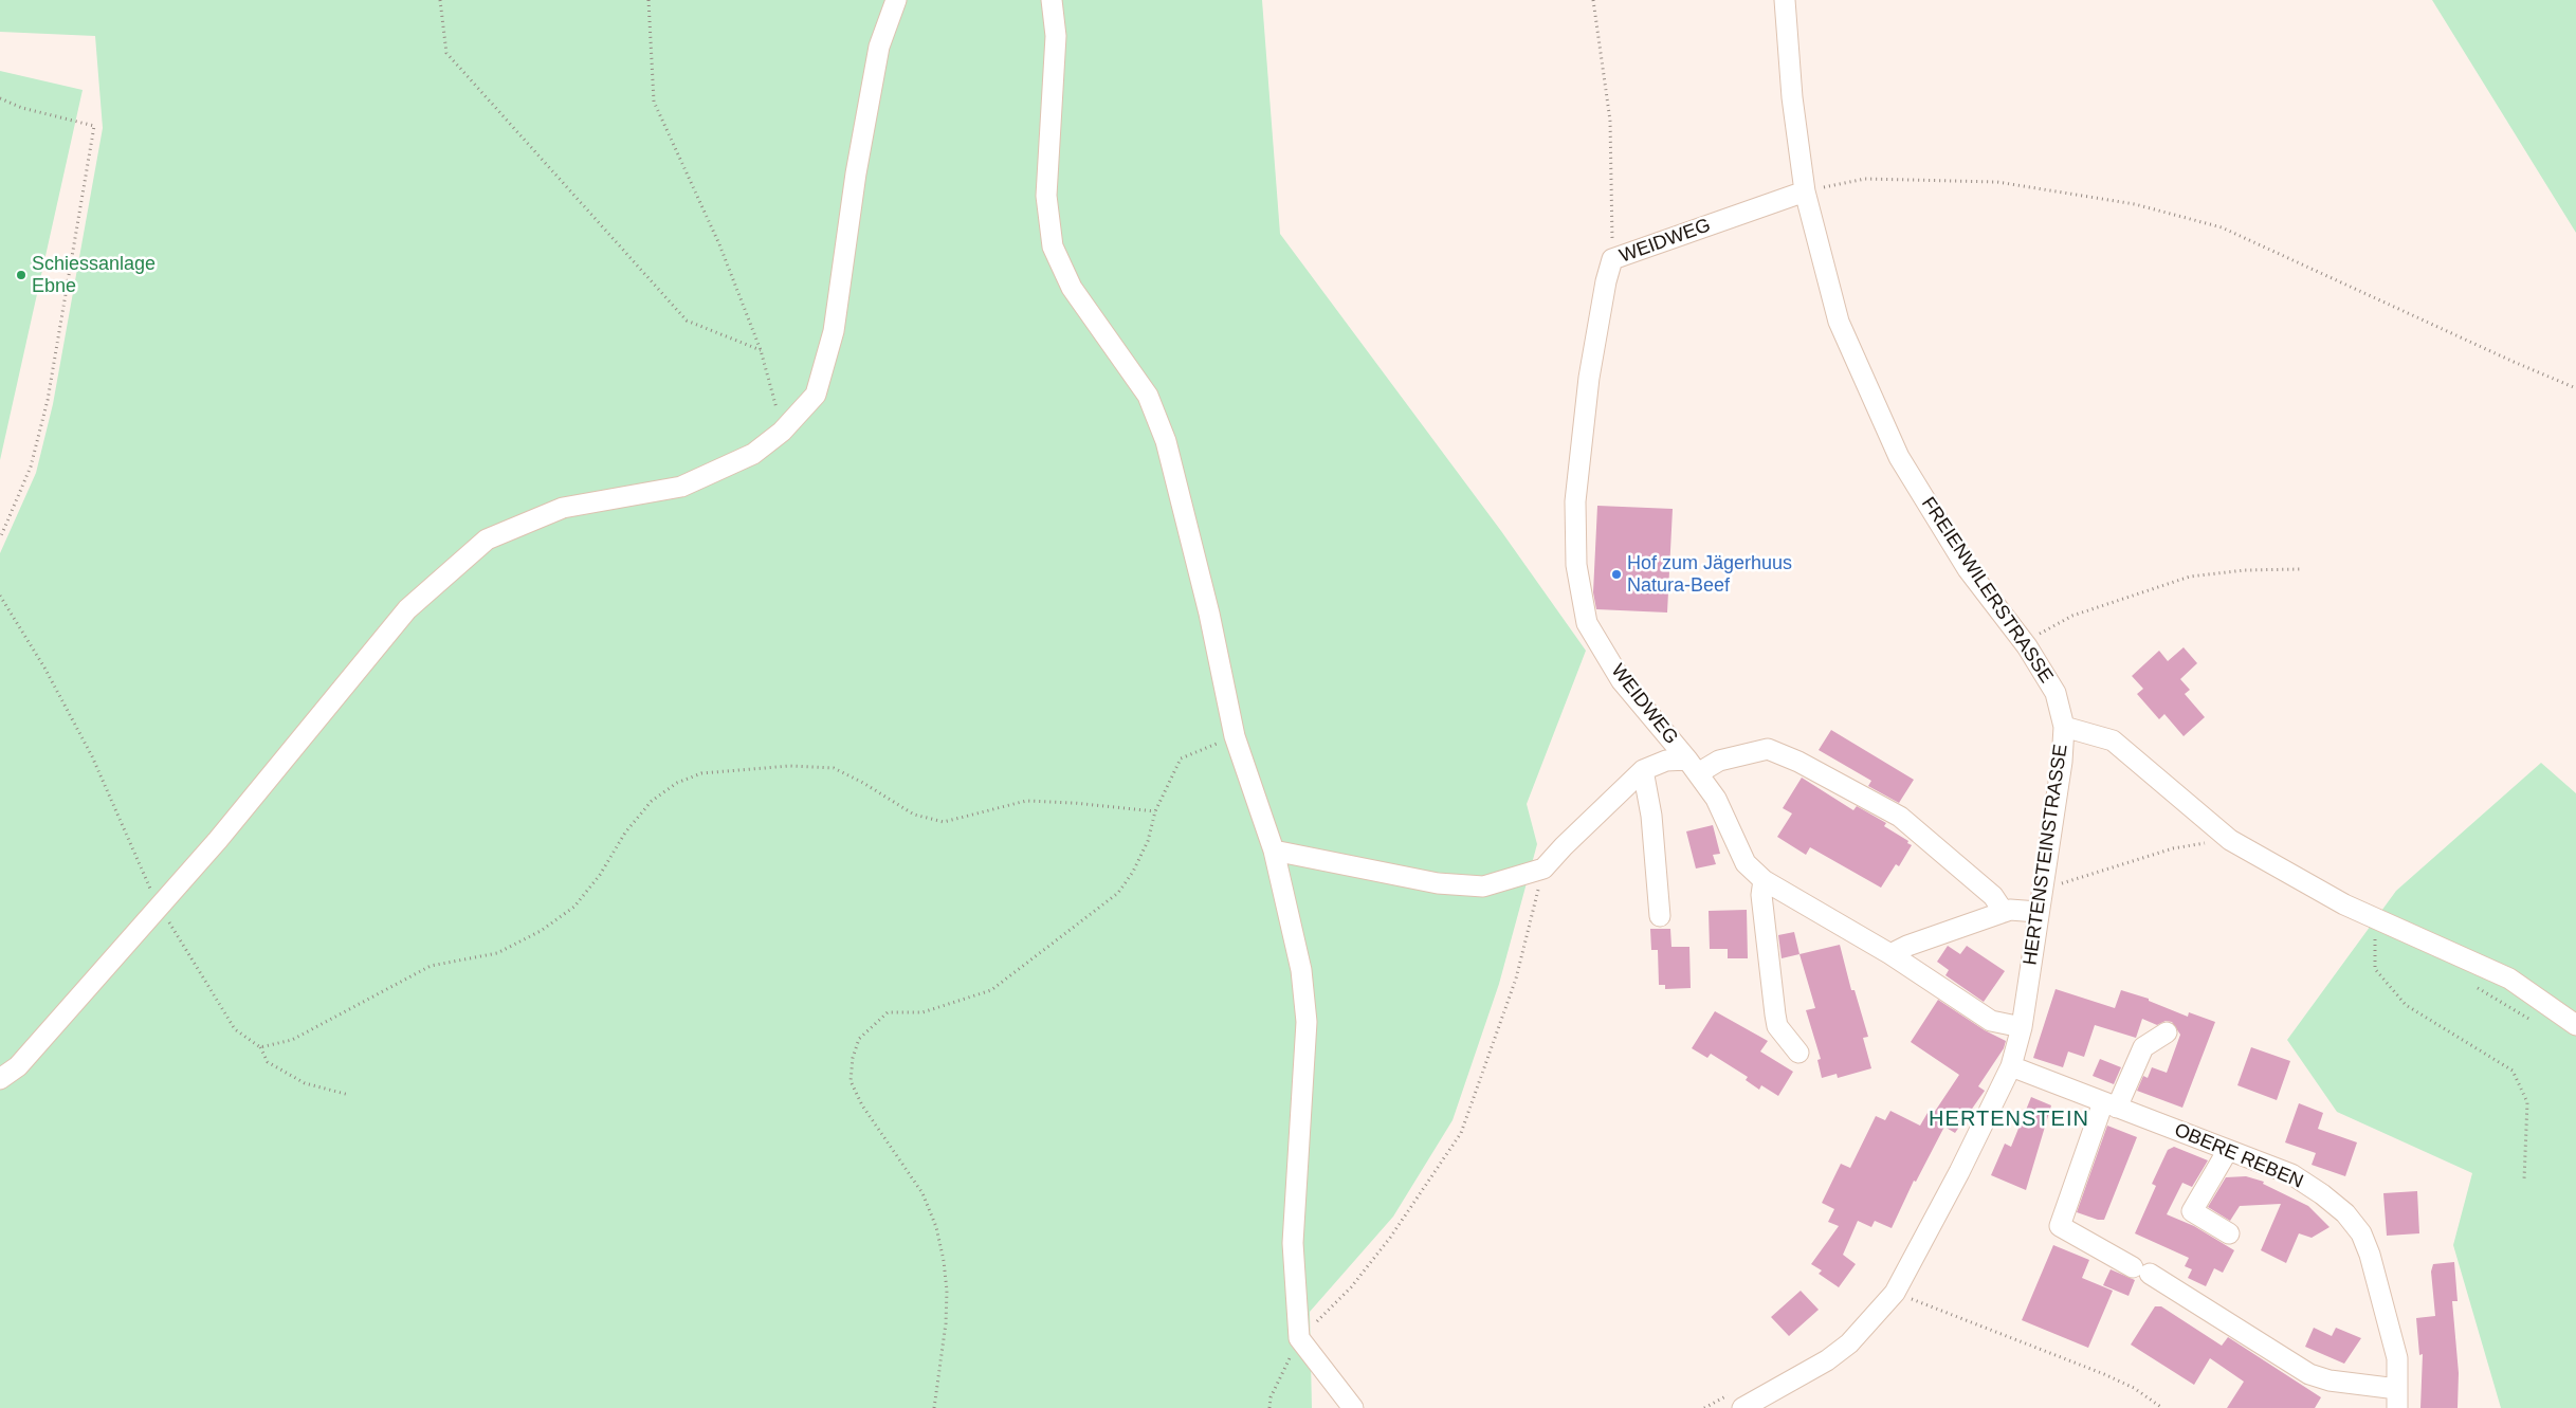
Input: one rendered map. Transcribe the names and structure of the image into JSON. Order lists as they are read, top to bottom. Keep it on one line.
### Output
{"streets":{"street":["WEIDWEG","FREIENWILERSTRASSE","HERTENSTEINSTRASSE","OBERE REBEN"]},"crossings":[["WEIDWEG","FREIENWILERSTRASSE"],["WEIDWEG","HERTENSTEINSTRASSE"],["FREIENWILERSTRASSE","HERTENSTEINSTRASSE"],["HERTENSTEINSTRASSE","OBERE REBEN"]],"districts":["HERTENSTEIN"],"places":["Schiessanlage Ebne","Hof zum Jägerhuus Natura-Beef"]}
